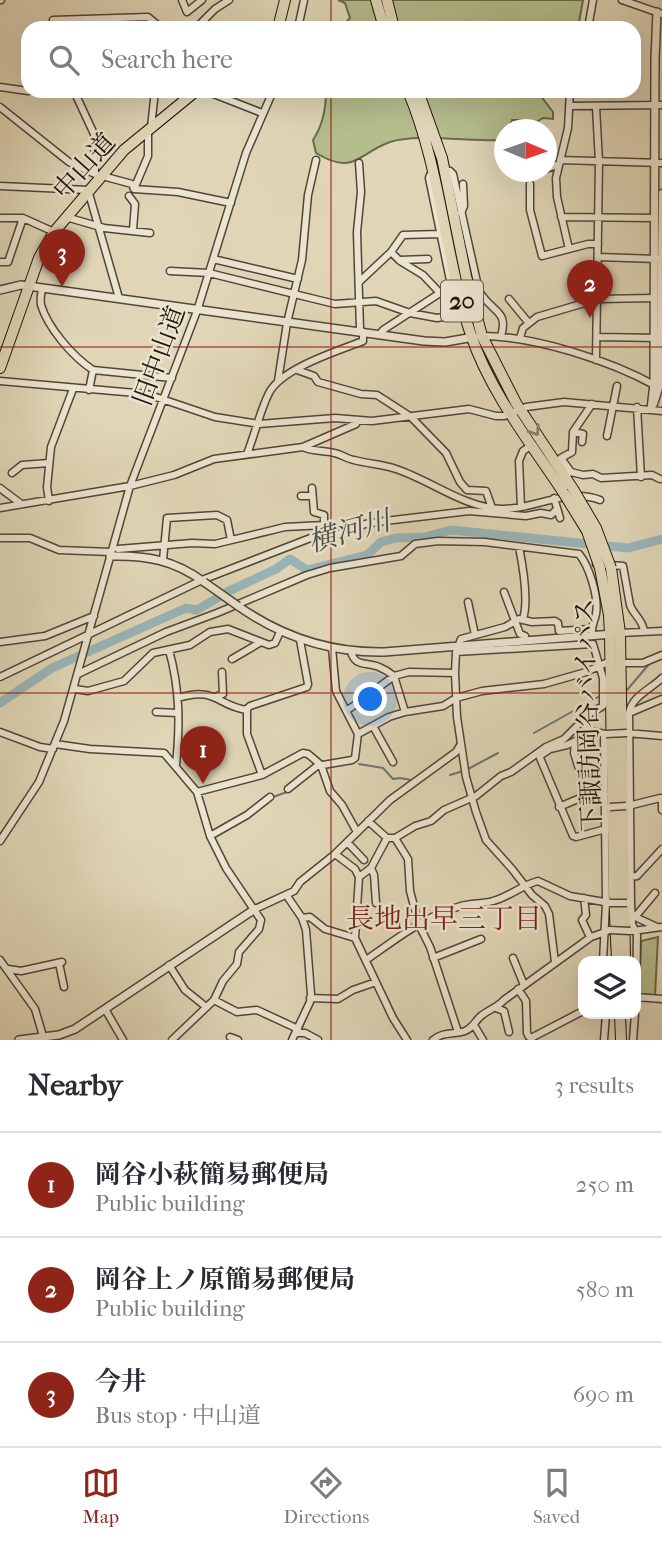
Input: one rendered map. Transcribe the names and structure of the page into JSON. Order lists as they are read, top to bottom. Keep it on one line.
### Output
{"streets":{"highway":["中山道","20","下諏訪岡谷バイパス"],"street":["旧中山道"]},"districts":["長地出早三丁目"],"water":["横河川"],"north":"right","page":{"search":"Search here","pins":["3","2","1"],"heading":["Nearby","3 results"],"list":[{"mark":"1","name":"岡谷小萩簡易郵便局","note":"Public building","value":"250 m"},{"mark":"2","name":"岡谷上ノ原簡易郵便局","note":"Public building","value":"580 m"},{"mark":"3","name":"今井","note":"Bus stop · 中山道","value":"690 m"}],"nav":["Map","Directions","Saved"]}}
